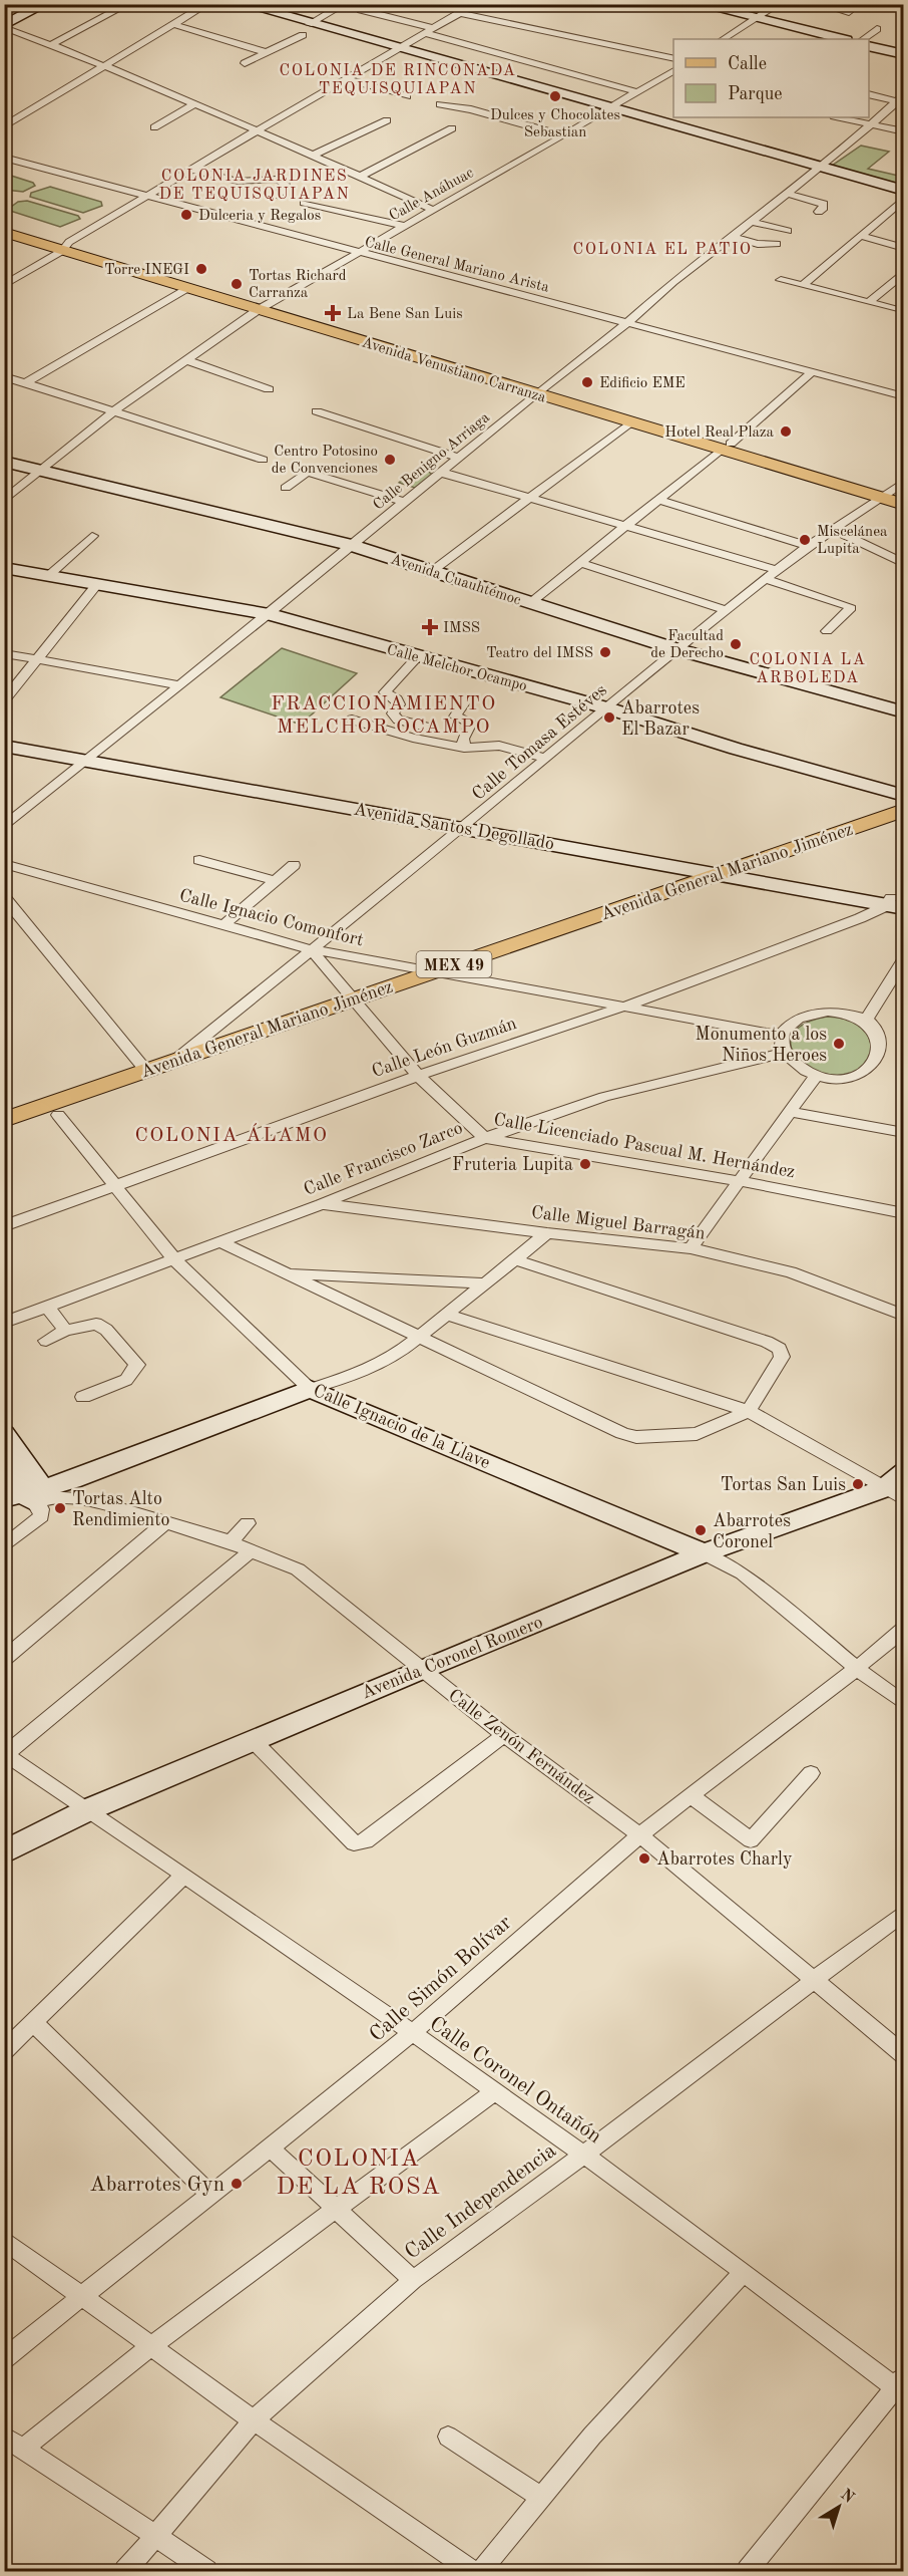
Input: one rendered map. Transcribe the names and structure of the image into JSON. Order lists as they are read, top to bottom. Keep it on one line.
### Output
{"streets":{"main road":["Avenida Venustiano Carranza","Avenida General Mariano Jiménez","MEX 49"],"street":["Calle Anáhuac","Calle General Mariano Arista","Calle Benigno Arriaga","Avenida Cuauhtémoc","Calle Melchor Ocampo","Calle Tomasa Estéves","Avenida Santos Degollado","Calle Ignacio Comonfort","Calle León Guzmán","Calle Licenciado Pascual M. Hernández","Calle Francisco Zarco","Calle Miguel Barragán","Calle Ignacio de la Llave","Avenida Coronel Romero","Calle Zenón Fernández","Calle Simón Bolívar","Calle Coronel Ontañón","Calle Independencia"]},"crossings":[["Calle Anáhuac","Calle General Mariano Arista"],["Calle Anáhuac","Avenida Venustiano Carranza"],["Calle Anáhuac","Avenida Cuauhtémoc"],["Calle General Mariano Arista","Calle Benigno Arriaga"],["Avenida Venustiano Carranza","Calle Benigno Arriaga"],["Avenida Venustiano Carranza","Calle Tomasa Estéves"],["Calle Benigno Arriaga","Avenida Cuauhtémoc"],["Calle Benigno Arriaga","Calle Melchor Ocampo"],["Calle Benigno Arriaga","Avenida Santos Degollado"],["Avenida Cuauhtémoc","Calle Tomasa Estéves"],["Calle Melchor Ocampo","Calle Tomasa Estéves"],["Calle Tomasa Estéves","Avenida Santos Degollado"],["Calle Tomasa Estéves","Avenida General Mariano Jiménez"],["Calle Tomasa Estéves","Calle Ignacio Comonfort"],["Calle Tomasa Estéves","Calle Licenciado Pascual M. Hernández"],["Avenida Santos Degollado","Avenida General Mariano Jiménez"],["Avenida Santos Degollado","Calle León Guzmán"],["Avenida General Mariano Jiménez","Calle Ignacio Comonfort"],["Avenida General Mariano Jiménez","Calle Licenciado Pascual M. Hernández"],["Avenida General Mariano Jiménez","Calle Ignacio de la Llave"],["Calle Ignacio Comonfort","Calle León Guzmán"],["Calle Ignacio Comonfort","Calle Licenciado Pascual M. Hernández"],["Calle Ignacio Comonfort","Calle Francisco Zarco"],["Calle León Guzmán","Calle Licenciado Pascual M. Hernández"],["Calle León Guzmán","Calle Ignacio de la Llave"],["Calle Licenciado Pascual M. Hernández","Calle Francisco Zarco"],["Calle Francisco Zarco","Calle Miguel Barragán"],["Calle Francisco Zarco","Calle Ignacio de la Llave"],["Calle Ignacio de la Llave","Avenida Coronel Romero"],["Avenida Coronel Romero","Calle Zenón Fernández"],["Avenida Coronel Romero","Calle Coronel Ontañón"],["Calle Zenón Fernández","Calle Simón Bolívar"],["Calle Zenón Fernández","Calle Independencia"],["Calle Simón Bolívar","Calle Coronel Ontañón"],["Calle Coronel Ontañón","Calle Independencia"]],"districts":["COLONIA DE RINCONADA TEQUISQUIAPAN","COLONIA JARDINES DE TEQUISQUIAPAN","COLONIA EL PATIO","COLONIA LA ARBOLEDA","FRACCIONAMIENTO MELCHOR OCAMPO","COLONIA ÁLAMO","COLONIA DE LA ROSA"],"places":{"other":["Dulces y Chocolates Sebastian","Dulceria y Regalos","Torre INEGI","Tortas Richard Carranza","Edificio EME","Hotel Real Plaza","Centro Potosino de Convenciones","Miscelánea Lupita","Facultad de Derecho","Teatro del IMSS","Abarrotes El Bazar","Monumento a los Niños Heroes","Fruteria Lupita","Tortas San Luis","Tortas Alto Rendimiento","Abarrotes Coronel","Abarrotes Charly","Abarrotes Gyn"],"health":["La Bene San Luis","IMSS"]},"legend":["Calle","Parque"],"north":"top right"}
